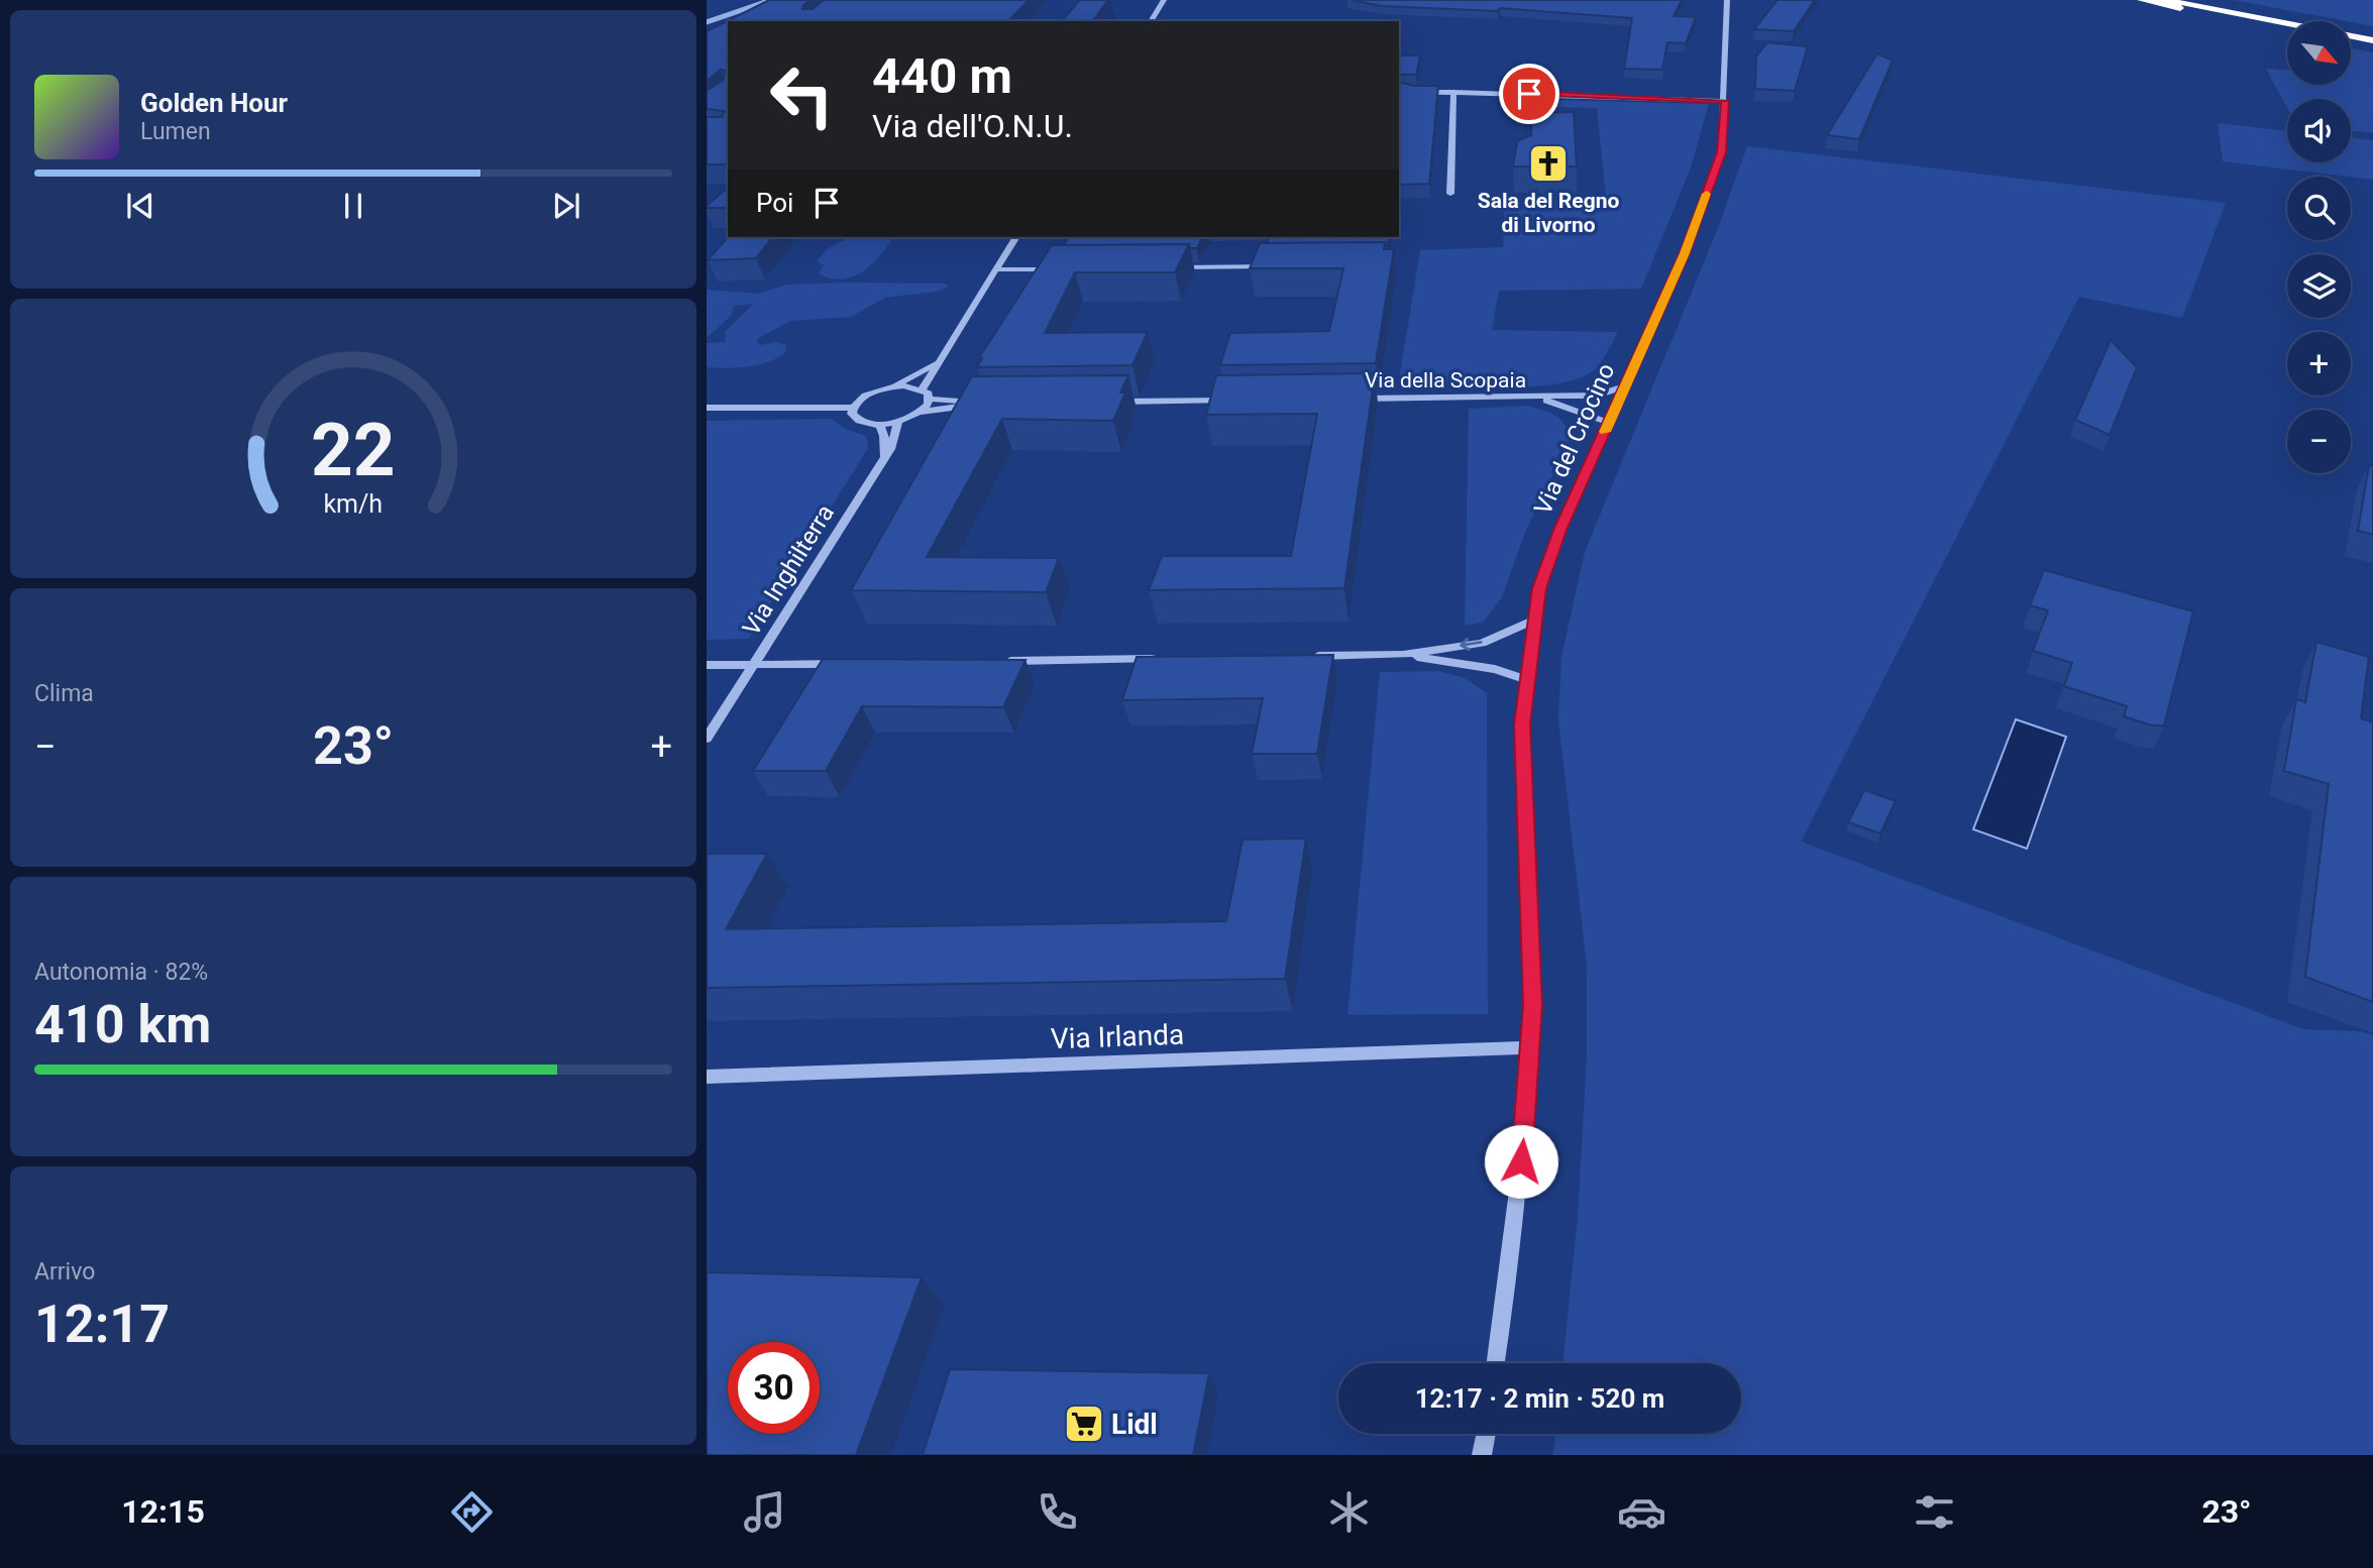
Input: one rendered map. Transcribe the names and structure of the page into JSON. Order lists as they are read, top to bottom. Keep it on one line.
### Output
{"streets":{"street":["Via della Scopaia","Via del Crocino","Via Inghilterra","Via Irlanda"]},"crossings":[["Via della Scopaia","Via del Crocino"],["Via del Crocino","Via Irlanda"]],"places":{"church":["Sala del Regno di Livorno"],"supermarket":["Lidl"]},"north":"bottom right","page":{"map_buttons":["+","−"],"turn":["440 m","Via dell'O.N.U."],"song":["Golden Hour","Lumen"],"then":"Poi","tile":["Clima",["Autonomia · 82%","410 km"],["Arrivo","12:17"]],"heat":["−","23°","+"],"limit":"30","trip":"12:17 · 2 min · 520 m","tabs":["12:15","23°"],"gauge":["22","km/h"]}}
